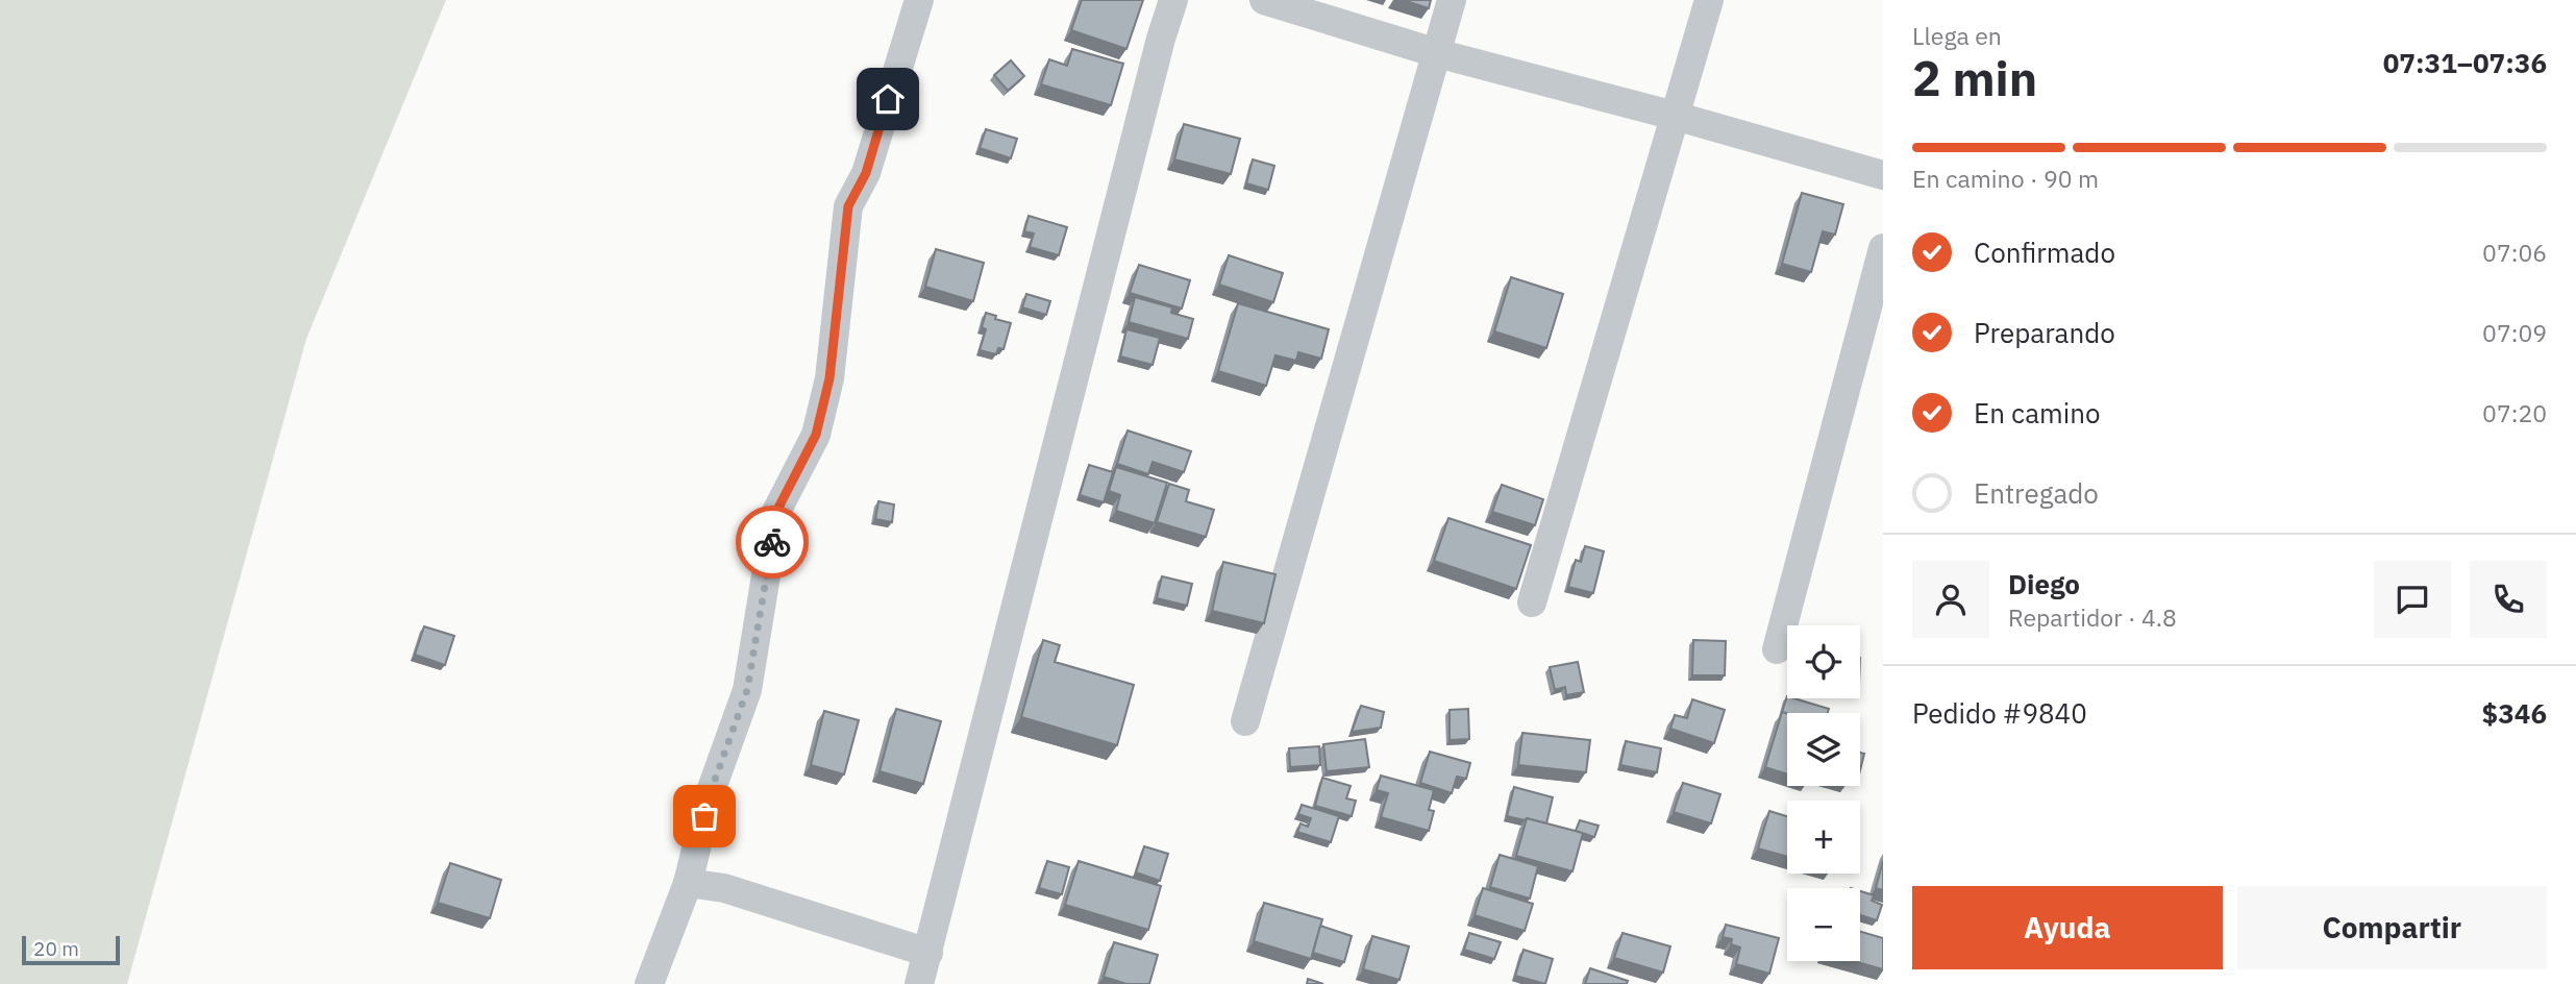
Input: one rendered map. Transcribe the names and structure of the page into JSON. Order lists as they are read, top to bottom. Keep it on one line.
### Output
{"scale_bar":"20 m","page":{"heading":["2 min","Llega en","07:31–07:36"],"panel":["Diego","Repartidor · 4.8","Pedido #9840","$346"],"bar":"En camino · 90 m","list":[["Confirmado","07:06"],["Preparando","07:09"],["En camino","07:20"],"Entregado"],"map_buttons":["+","−"],"buttons":["Ayuda","Compartir"],"scale":"20 m"}}
